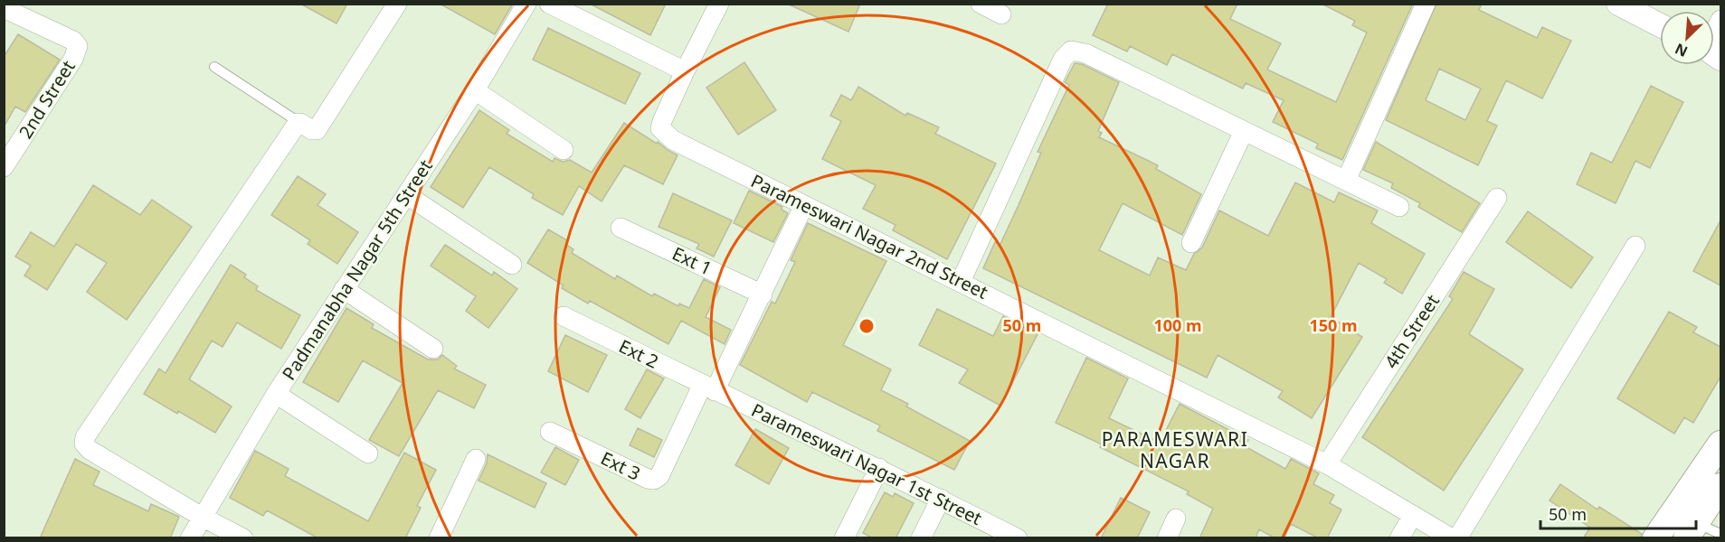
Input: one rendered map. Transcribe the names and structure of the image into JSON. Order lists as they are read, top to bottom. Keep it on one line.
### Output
{"streets":{"street":["2nd Street","Parameswari Nagar 2nd Street","Ext 1","Padmanabha Nagar 5th Street","4th Street","Ext 2","Parameswari Nagar 1st Street","Ext 3"]},"crossings":[["Parameswari Nagar 2nd Street","4th Street"],["Ext 2","Parameswari Nagar 1st Street"],["Ext 2","Ext 3"],["Parameswari Nagar 1st Street","Ext 3"]],"districts":["PARAMESWARI NAGAR"],"scale_bar":"50 m","north":"bottom left","rings":["50 m","100 m","150 m"]}
